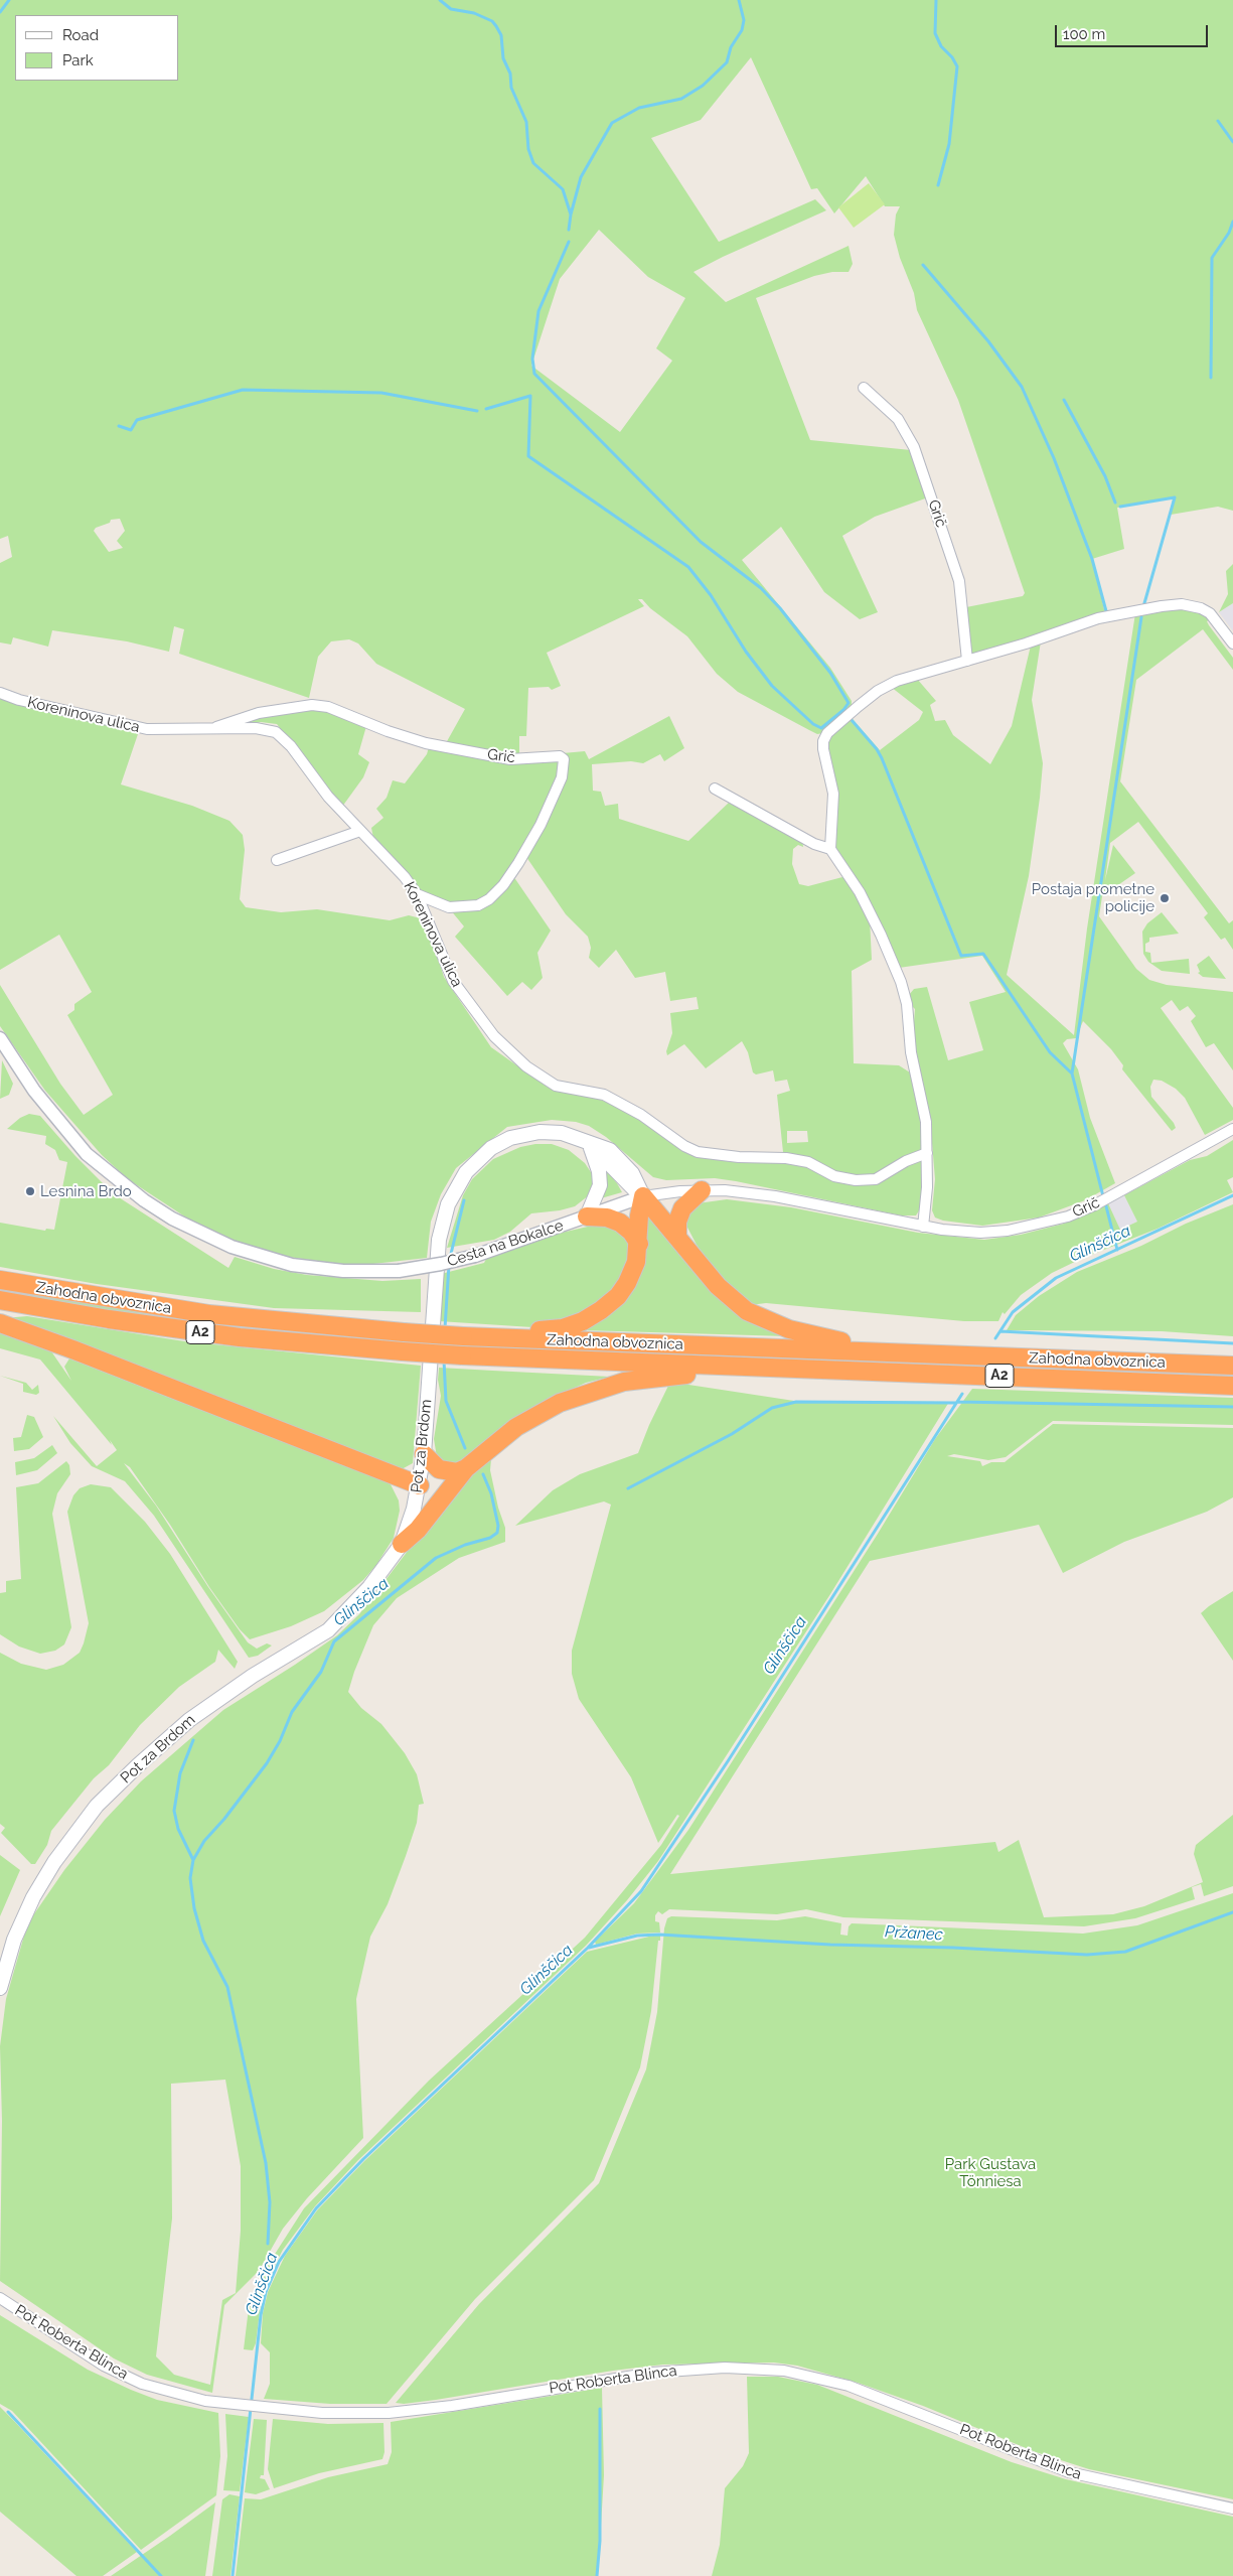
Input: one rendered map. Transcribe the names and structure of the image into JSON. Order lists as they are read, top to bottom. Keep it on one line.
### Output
{"streets":{"highway":["Zahodna obvoznica","A2"],"main road":["Pot za Brdom"],"street":["Grič","Koreninova ulica","Cesta na Bokalce","Pot Roberta Blinca"]},"crossings":[["Grič","Koreninova ulica"],["Grič","Cesta na Bokalce"]],"water":["Glinščica","Pržanec"],"parks":["Park Gustava Tönniesa"],"places":["Postaja prometne policije","Lesnina Brdo"],"legend":["Road","Park"],"scale_bar":"100 m"}
